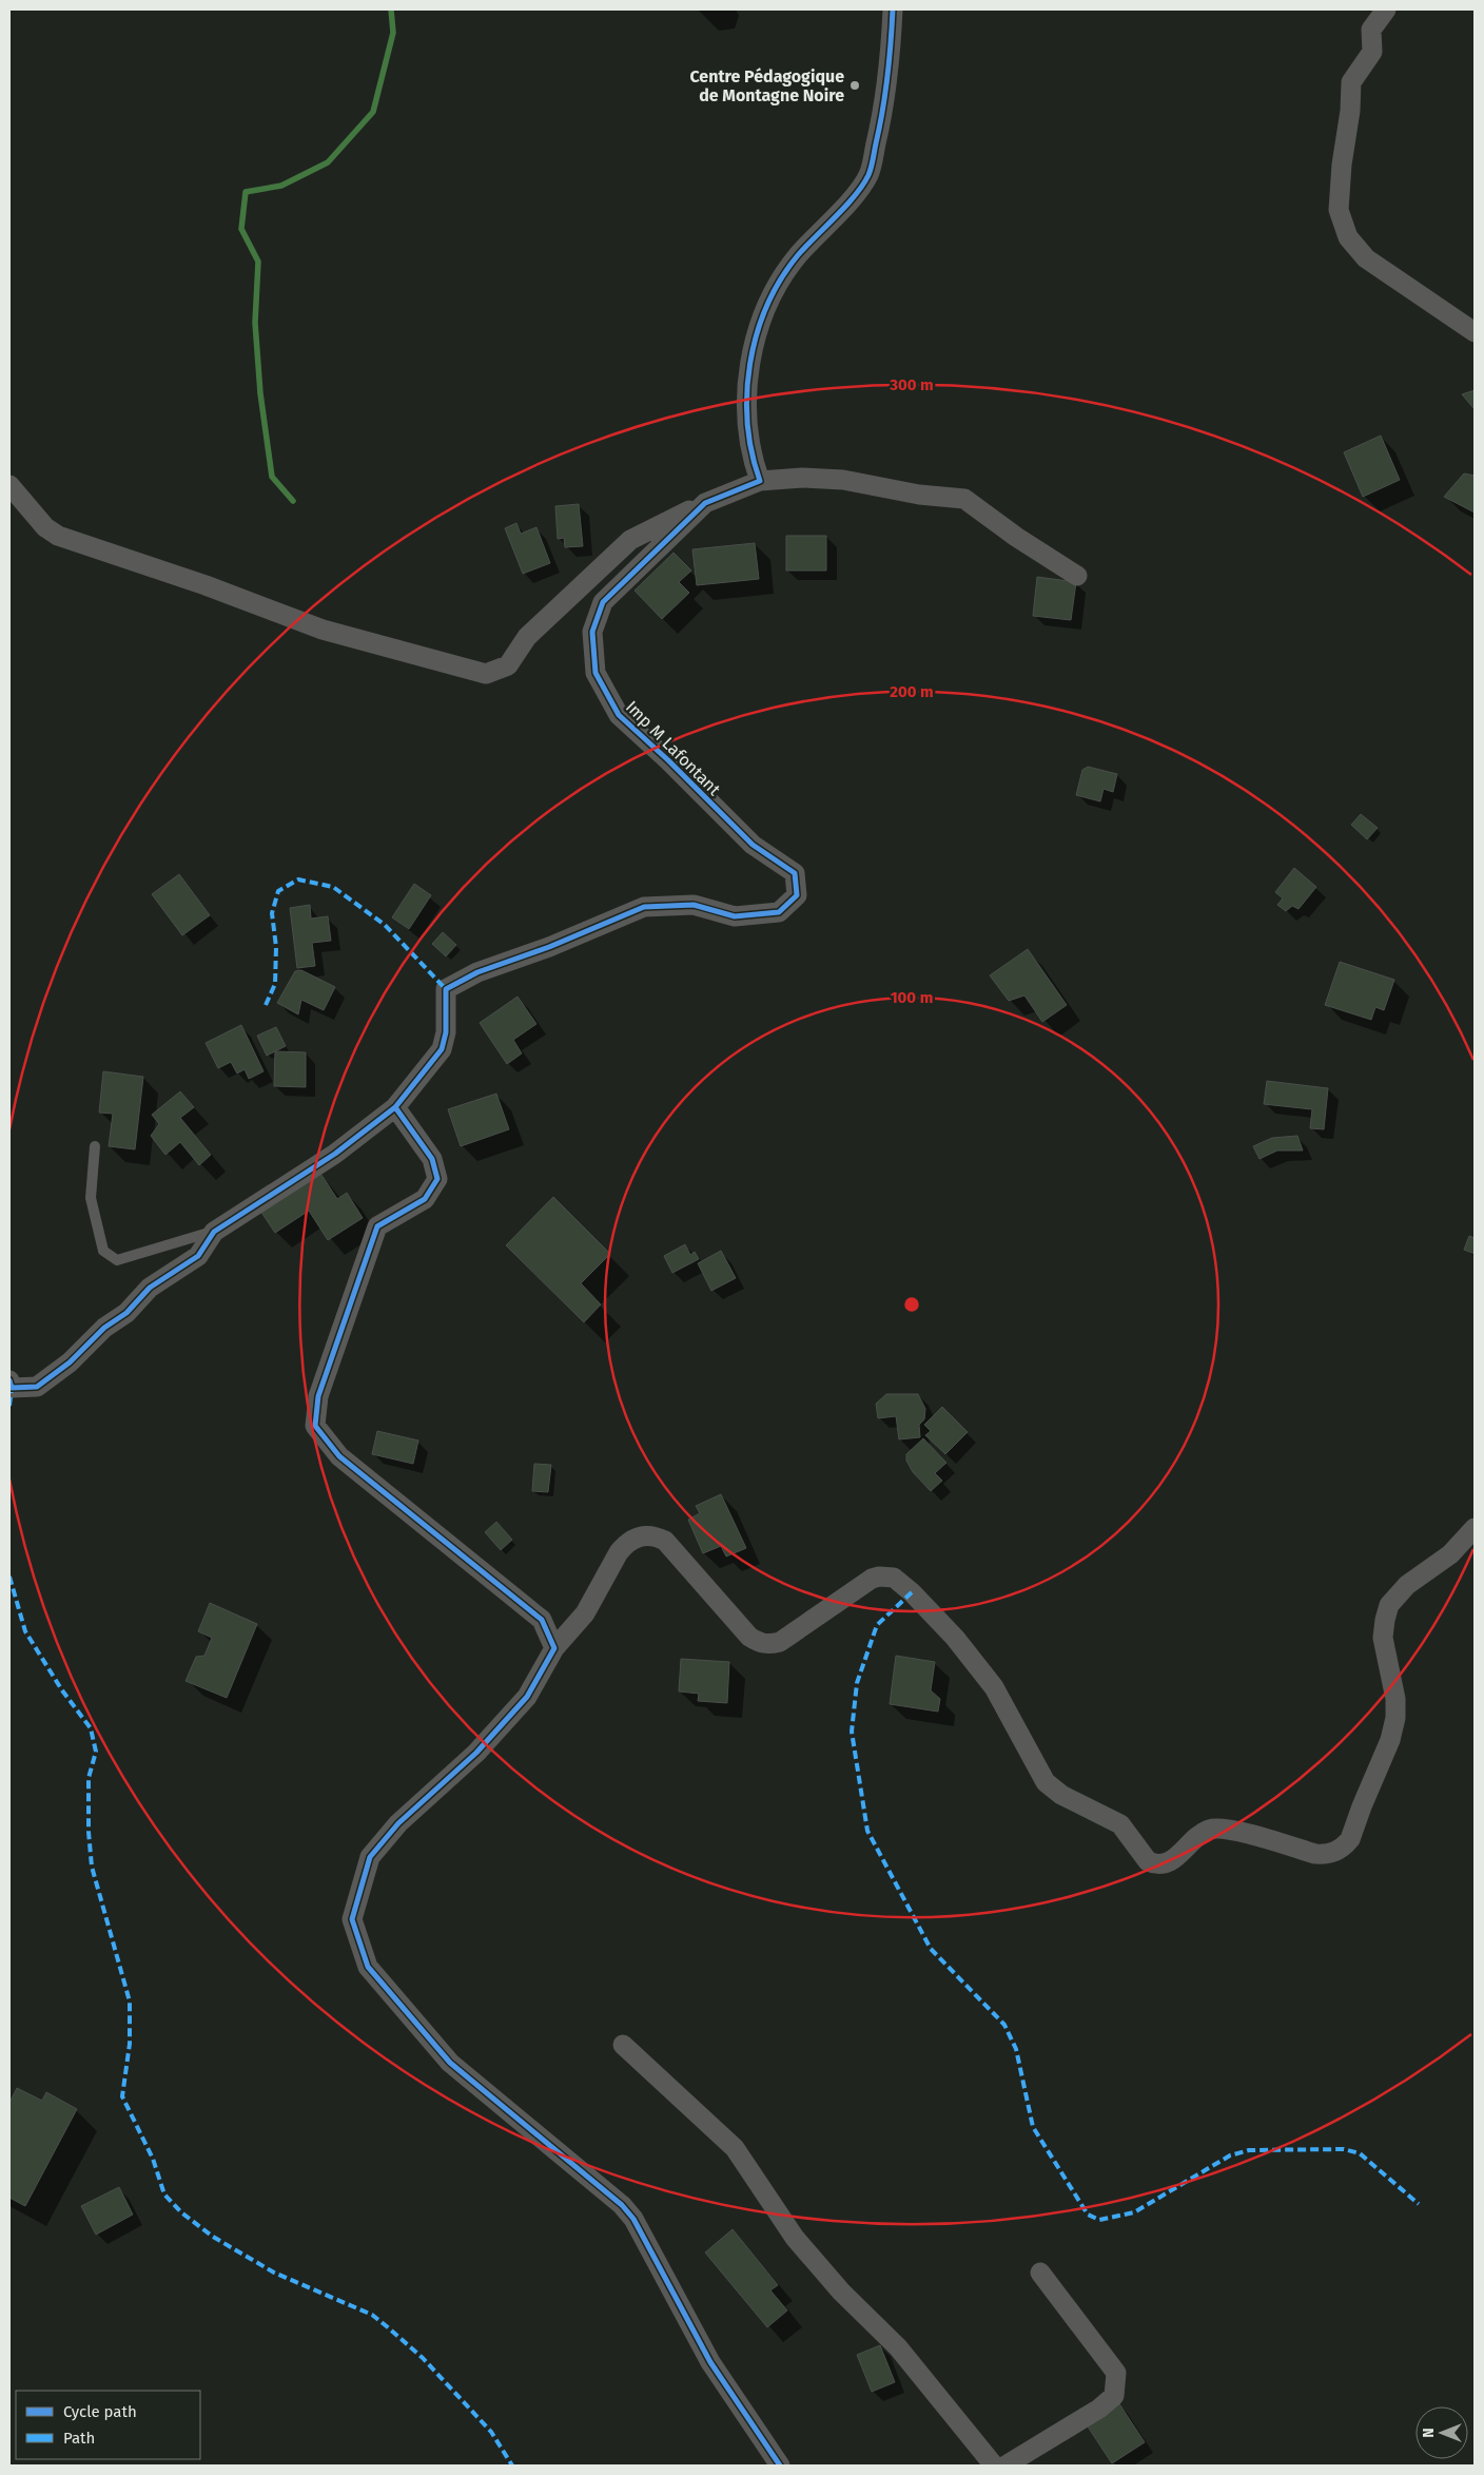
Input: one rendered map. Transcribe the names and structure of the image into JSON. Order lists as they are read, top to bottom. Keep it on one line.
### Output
{"streets":{"street":["Imp M Lafontant"]},"places":["Centre Pédagogique de Montagne Noire"],"legend":["Cycle path","Path"],"north":"left","rings":["300 m","200 m","100 m"]}
